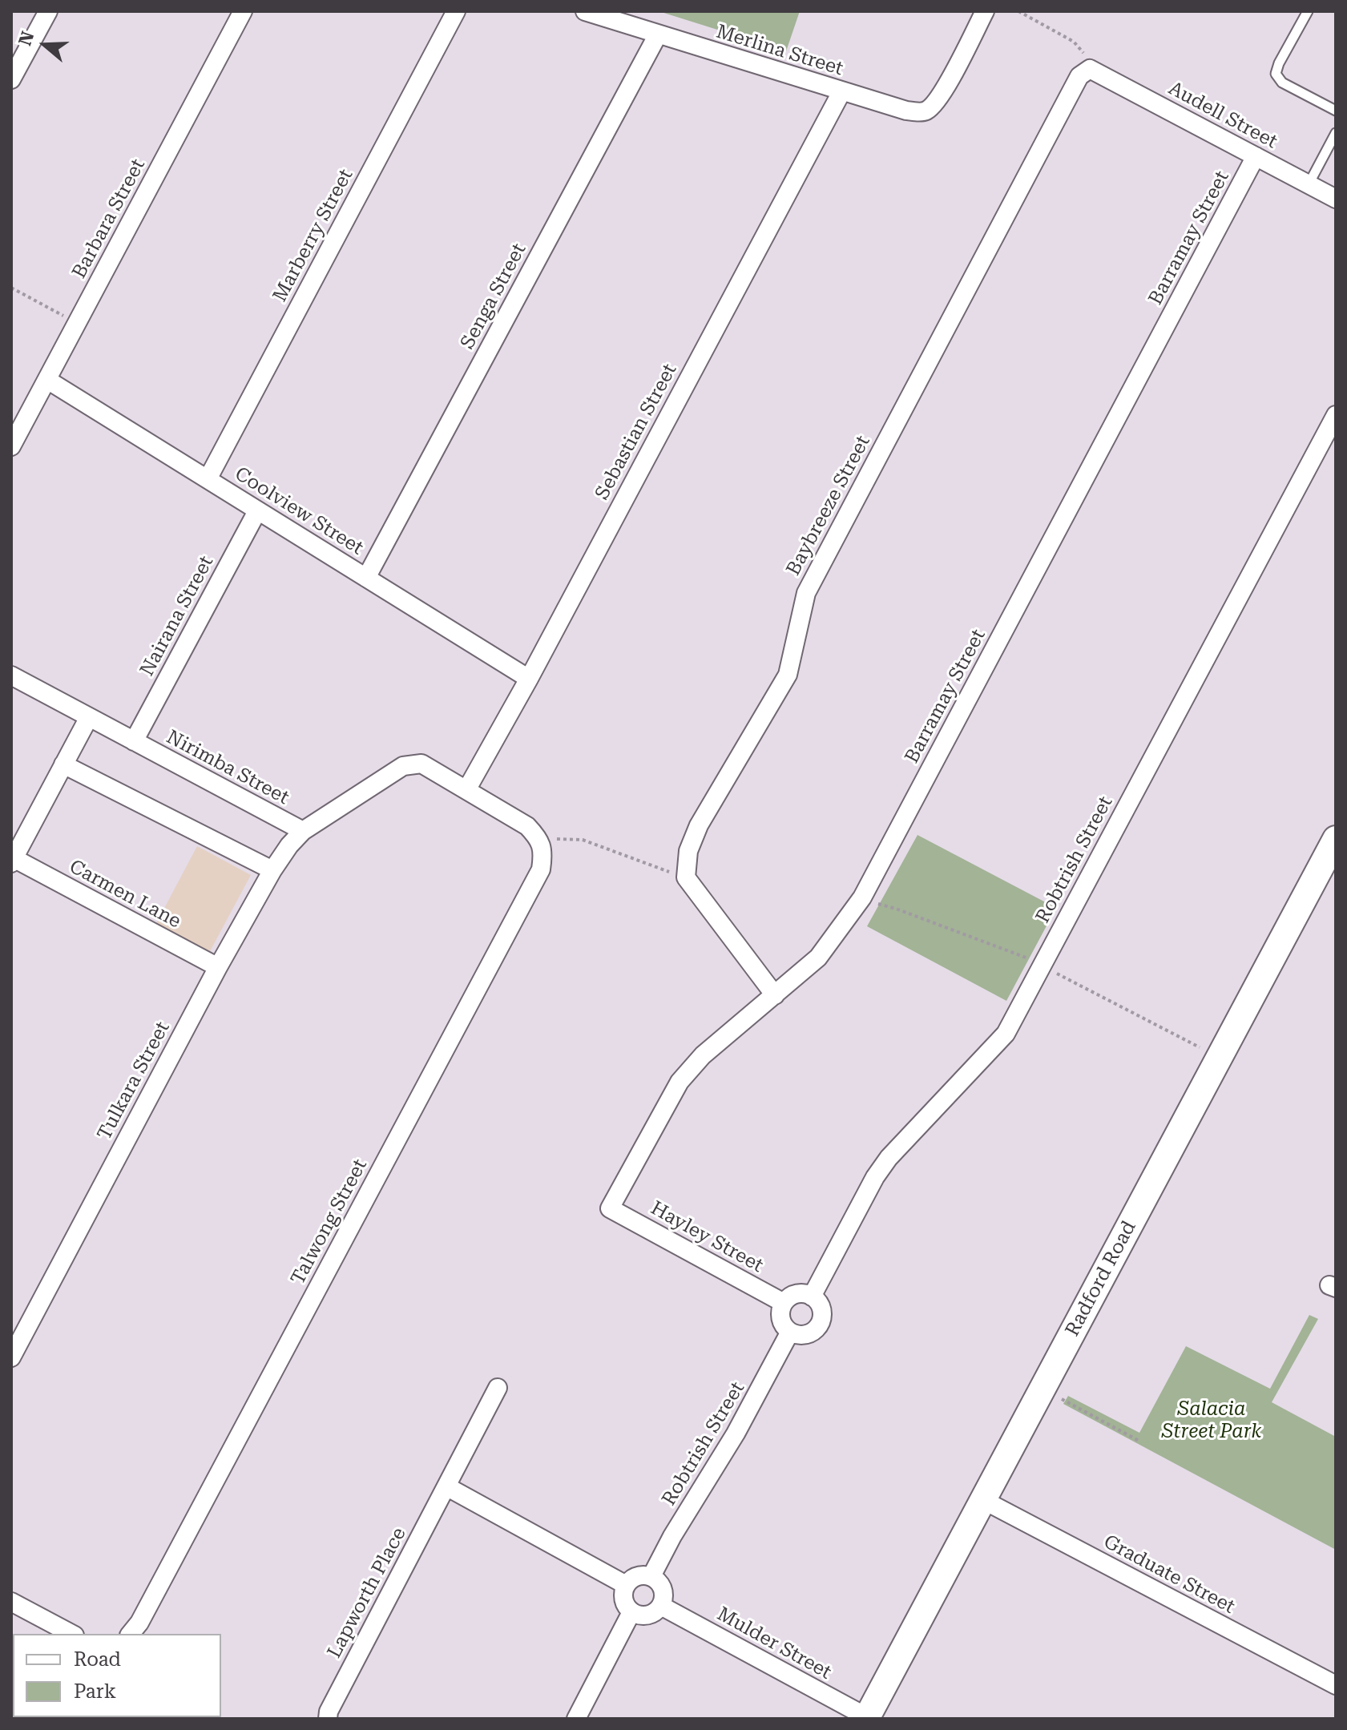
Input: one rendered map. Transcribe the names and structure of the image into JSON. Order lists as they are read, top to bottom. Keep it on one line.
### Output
{"streets":{"street":["Merlina Street","Audell Street","Barbara Street","Marberry Street","Barramay Street","Senga Street","Sebastian Street","Baybreeze Street","Coolview Street","Nairana Street","Nirimba Street","Robtrish Street","Carmen Lane","Tulkara Street","Talwong Street","Hayley Street","Radford Road","Graduate Street","Lapworth Place","Mulder Street"]},"crossings":[["Merlina Street","Senga Street"],["Merlina Street","Sebastian Street"],["Audell Street","Barramay Street"],["Audell Street","Baybreeze Street"],["Barbara Street","Coolview Street"],["Marberry Street","Coolview Street"],["Barramay Street","Hayley Street"],["Senga Street","Coolview Street"],["Sebastian Street","Coolview Street"],["Coolview Street","Nairana Street"],["Nairana Street","Nirimba Street"],["Nirimba Street","Tulkara Street"],["Robtrish Street","Hayley Street"],["Robtrish Street","Mulder Street"],["Carmen Lane","Tulkara Street"],["Radford Road","Graduate Street"],["Radford Road","Mulder Street"]],"parks":["Salacia Street Park"],"legend":["Road","Park"],"north":"left"}
